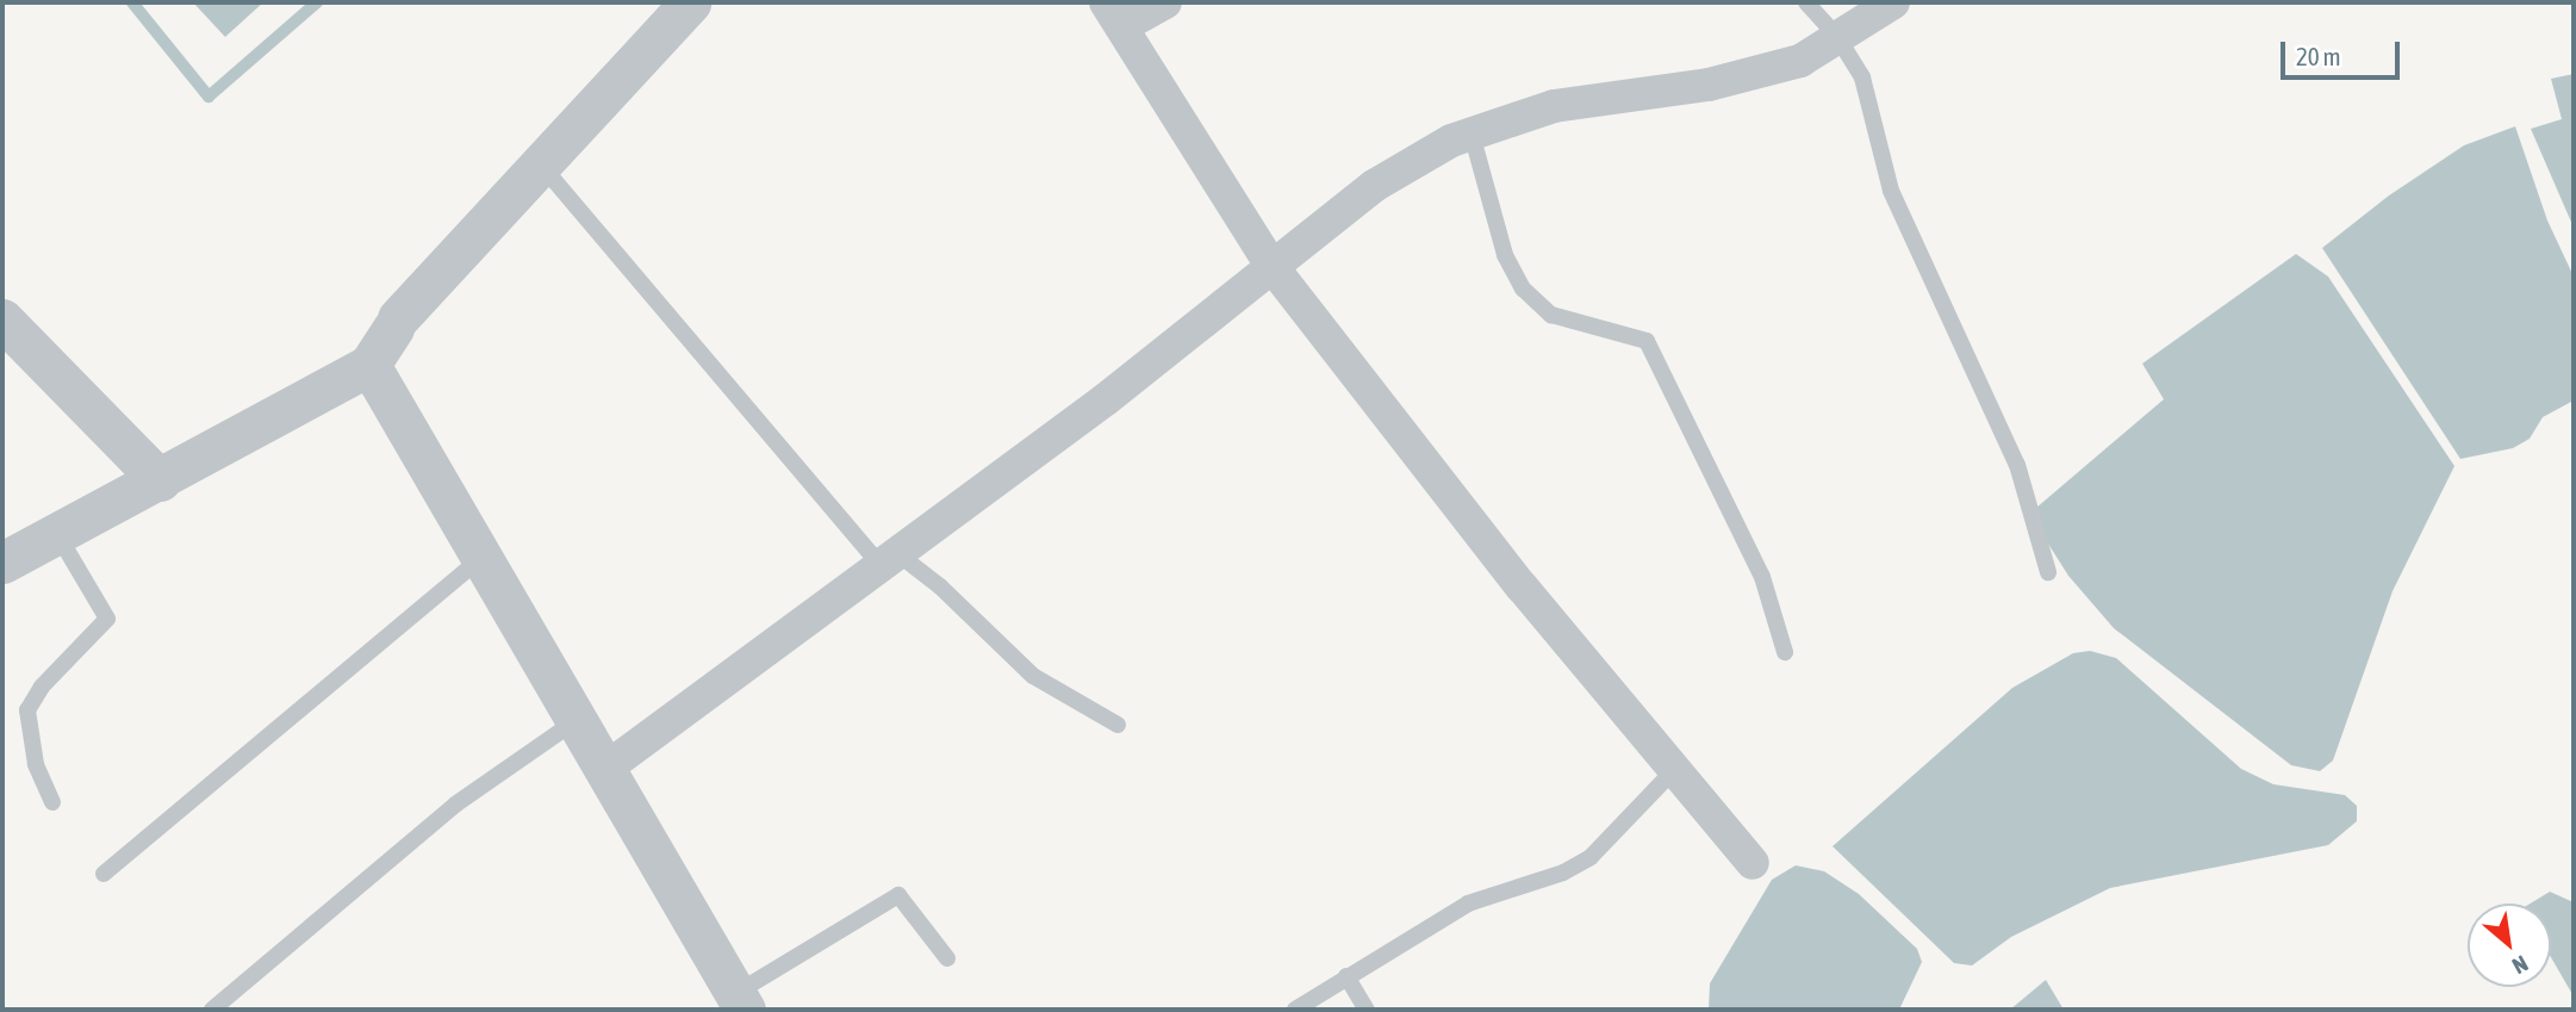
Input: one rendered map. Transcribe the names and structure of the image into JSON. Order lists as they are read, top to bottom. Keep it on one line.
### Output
{"scale_bar":"20 m","north":"bottom right"}
